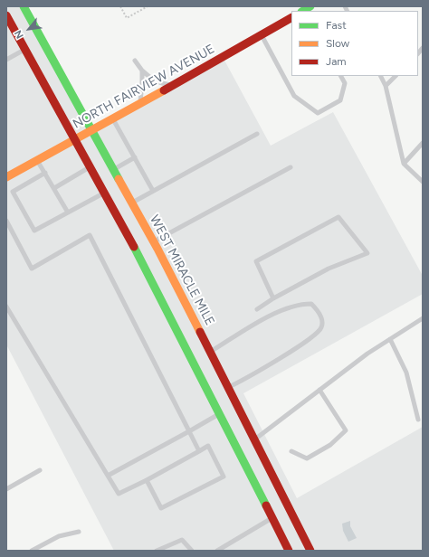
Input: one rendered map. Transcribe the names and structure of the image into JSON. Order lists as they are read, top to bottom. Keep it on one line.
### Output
{"streets":{"main road":["NORTH FAIRVIEW AVENUE","WEST MIRACLE MILE"]},"crossings":[["NORTH FAIRVIEW AVENUE","WEST MIRACLE MILE"]],"legend":["Fast","Slow","Jam"],"north":"bottom left"}
